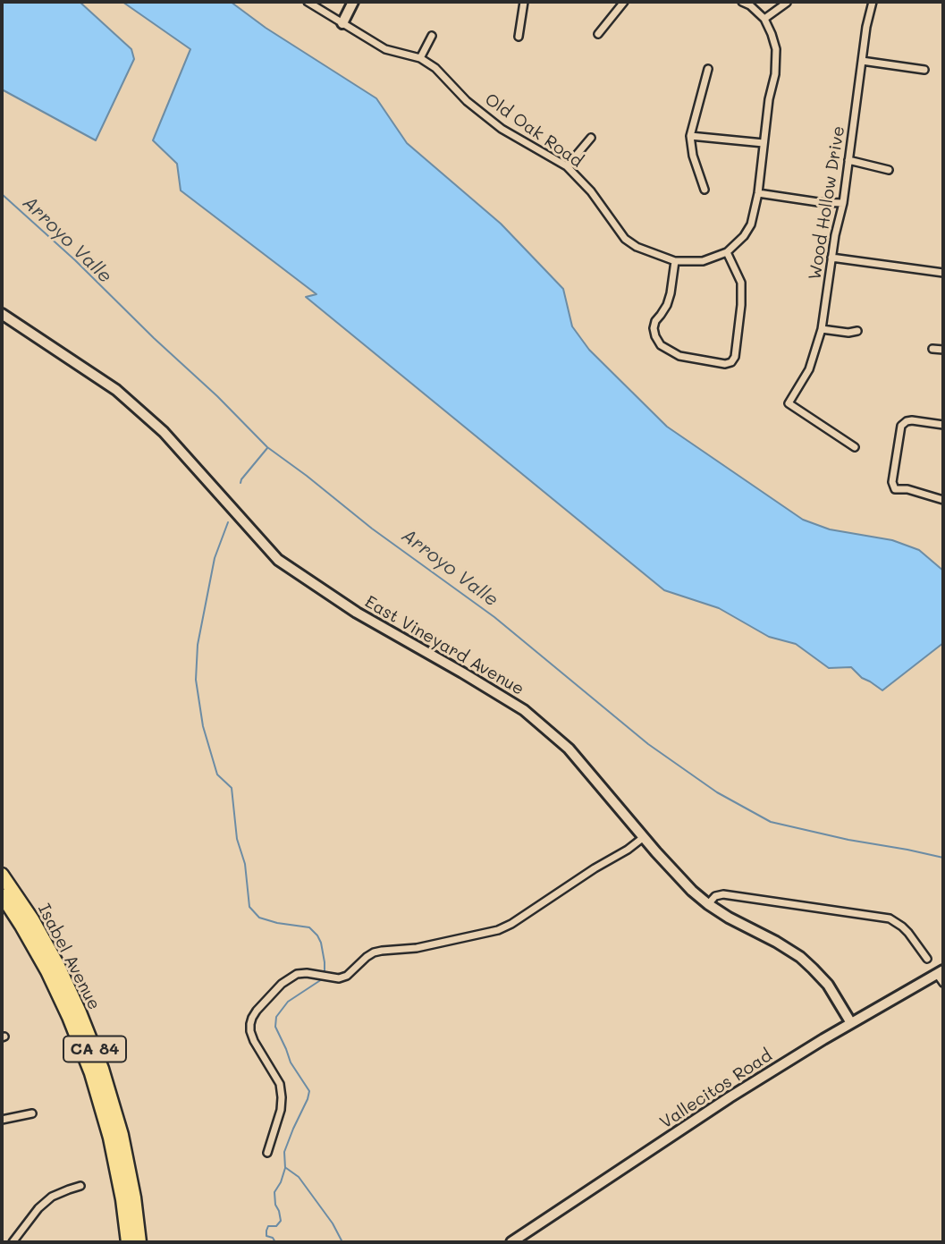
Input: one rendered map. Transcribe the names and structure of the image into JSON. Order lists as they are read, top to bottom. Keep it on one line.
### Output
{"streets":{"highway":["Isabel Avenue","CA 84"],"street":["Old Oak Road","Wood Hollow Drive","East Vineyard Avenue","Vallecitos Road"]},"crossings":[["East Vineyard Avenue","Vallecitos Road"]],"water":["Arroyo Valle"]}
